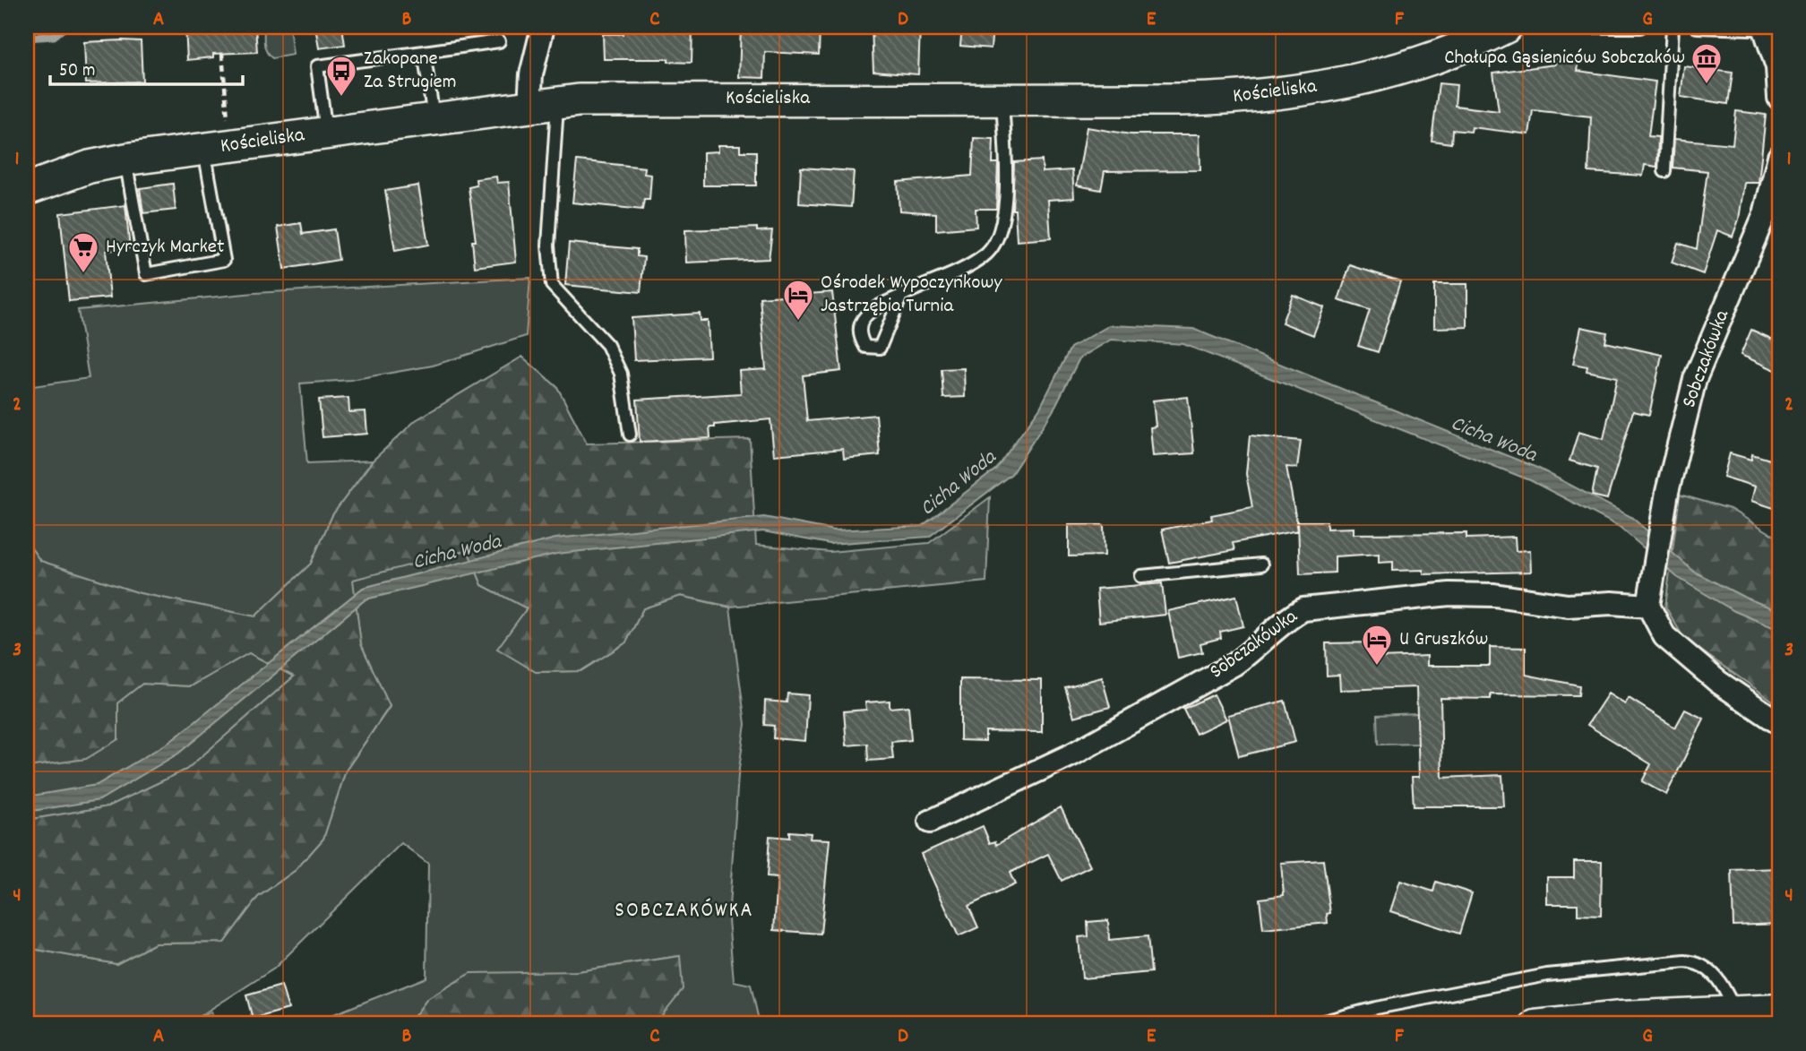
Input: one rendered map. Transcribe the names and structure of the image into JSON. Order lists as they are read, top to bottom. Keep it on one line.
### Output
{"streets":{"main road":["Kościeliska"],"street":["Sobczakówka"]},"districts":["SOBCZAKÓWKA"],"water":["Cicha Woda"],"places":{"museum":["Chałupa Gąsieniców Sobczaków"],"bus stop":["Zakopane Za Strugiem"],"supermarket":["Hyrczyk Market"],"hotel":["Ośrodek Wypoczynkowy Jastrzębia Turnia","U Gruszków"]},"scale_bar":"50 m","grid":{"columns":["A","B","C","D","E","F","G"],"rows":["1","2","3","4"]}}
